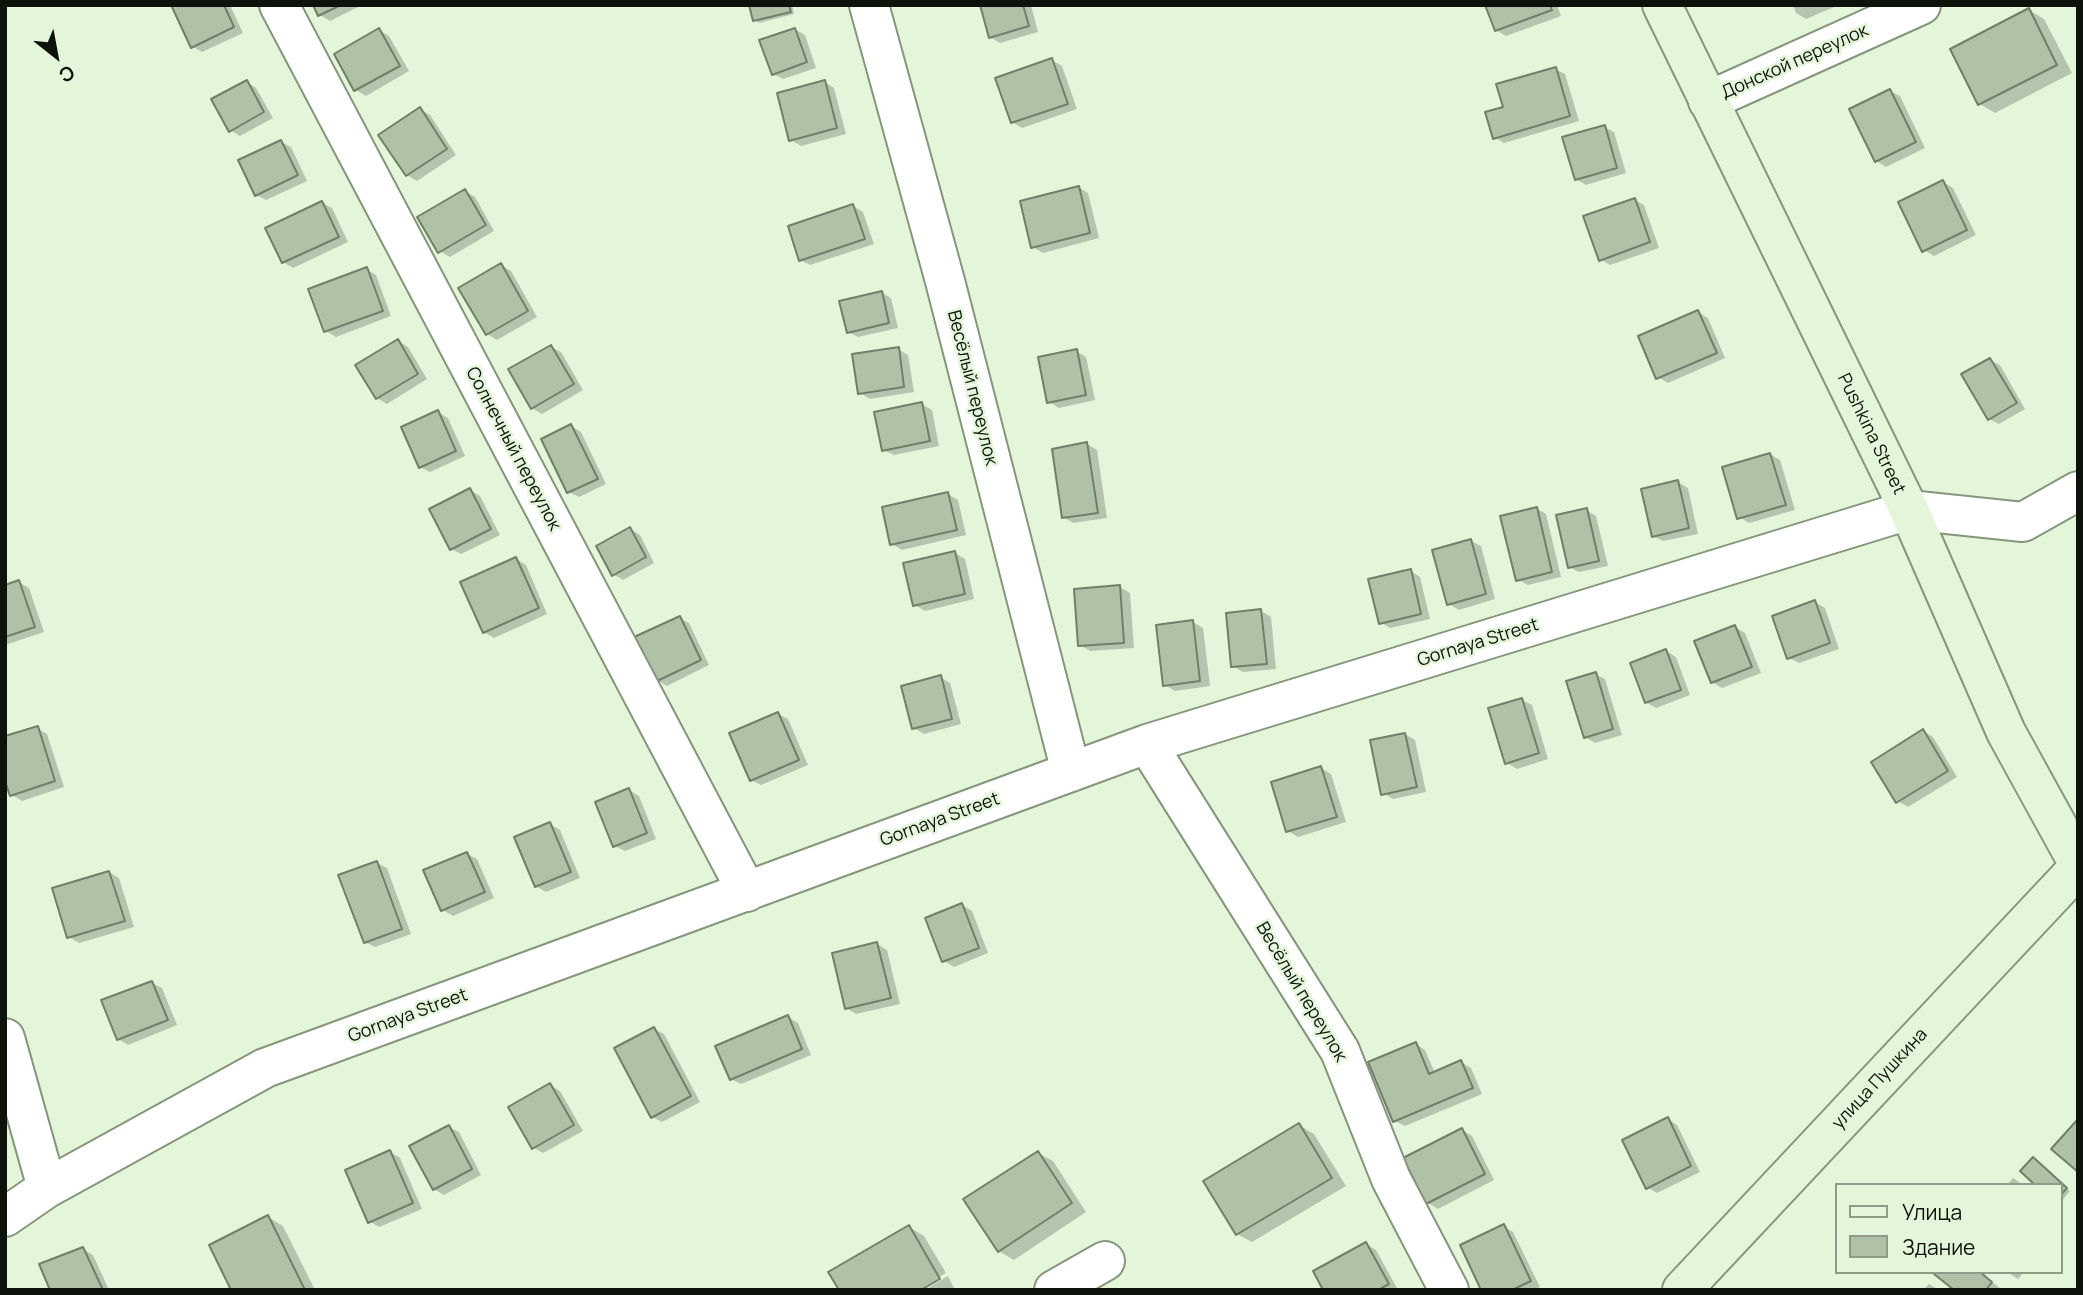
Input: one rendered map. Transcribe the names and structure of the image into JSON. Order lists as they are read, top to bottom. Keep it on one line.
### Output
{"streets":{"main road":["Pushkina Street","улица Пушкина"],"street":["Донской переулок","Весёлый переулок","Солнечный переулок","Gornaya Street"]},"crossings":[["Донской переулок","Pushkina Street"],["Весёлый переулок","Gornaya Street"],["Pushkina Street","Gornaya Street"],["Pushkina Street","улица Пушкина"],["Солнечный переулок","Gornaya Street"]],"legend":["Улица","Здание"],"north":"bottom right"}
